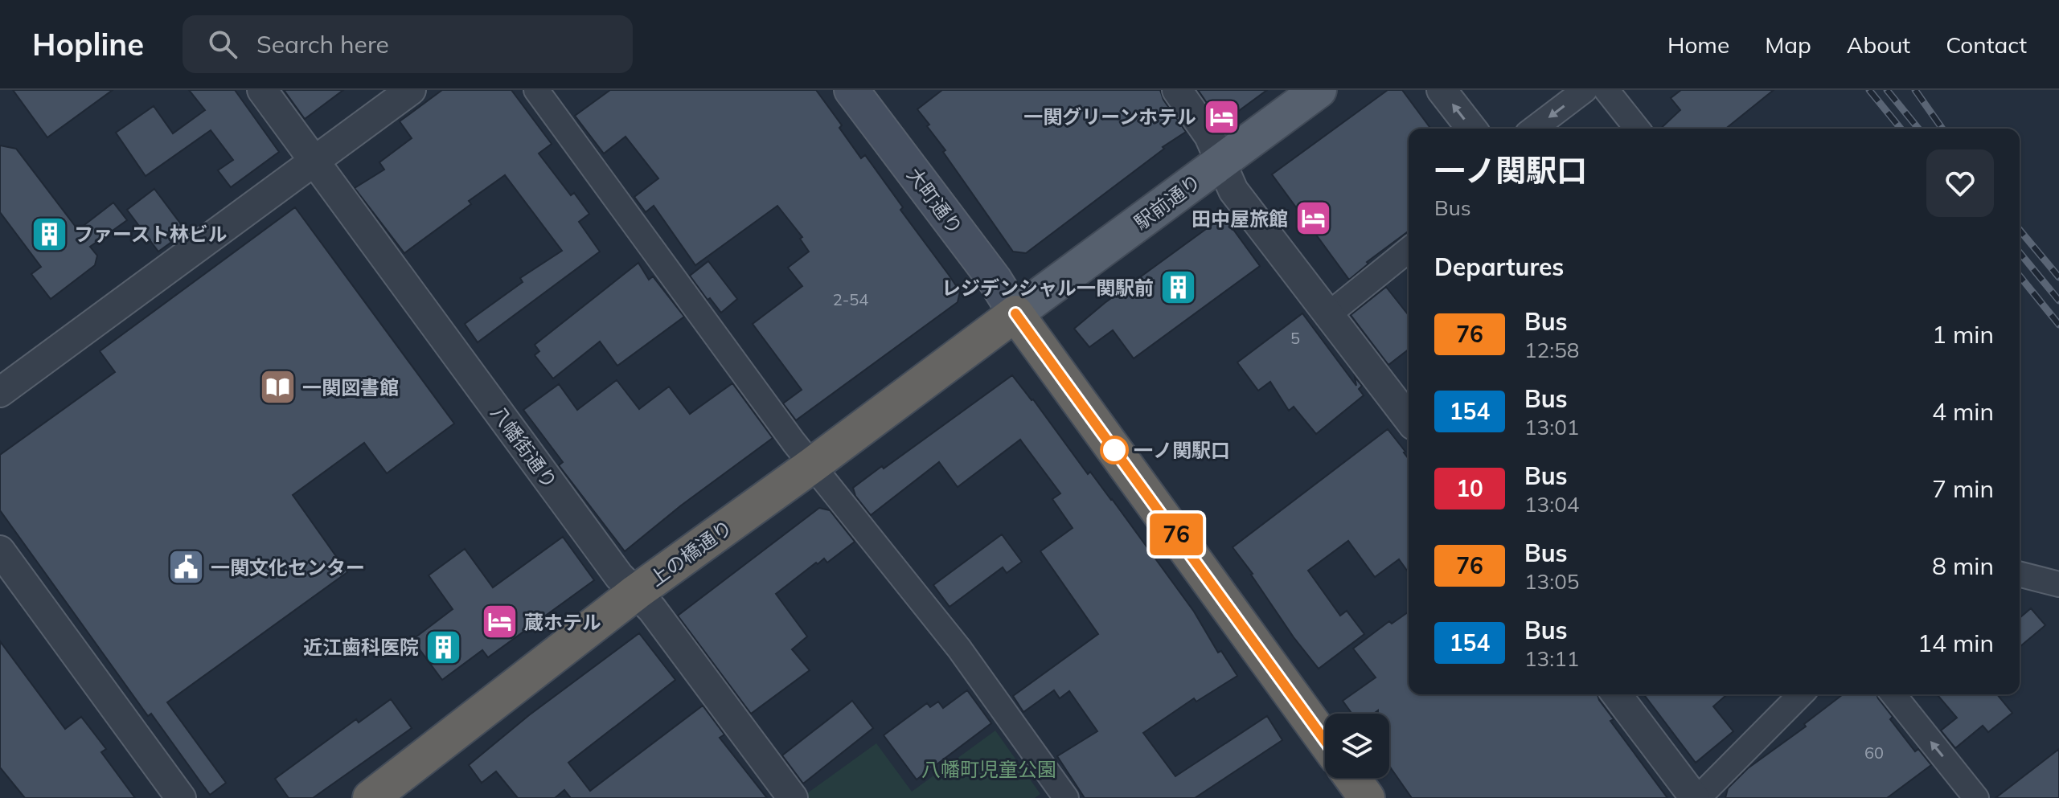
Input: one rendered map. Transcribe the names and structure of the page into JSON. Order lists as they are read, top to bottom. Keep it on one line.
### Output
{"streets":{"highway":["上の橋通り"],"main road":["大町通り","駅前通り"],"street":["八幡街通り"]},"crossings":[["大町通り","駅前通り"],["大町通り","上の橋通り"],["駅前通り","上の橋通り"],["八幡街通り","上の橋通り"]],"parks":["八幡町児童公園"],"places":{"hotel":["一関グリーンホテル","田中屋旅館","蔵ホテル"],"building":["ファースト林ビル","レジデンシャル一関駅前","近江歯科医院"],"library":["一関図書館"],"other":["一ノ関駅口"],"public building":["一関文化センター"]},"lines":["bus line 76"],"house_numbers":["2-54","5","60"],"page":{"header":"Hopline","search":"Search here","nav":["Home","Map","About","Contact"],"on_map":"76","heading":[["一ノ関駅口","Bus"],"Departures"],"list":[{"mark":"76","name":"Bus","note":"12:58","value":"1 min"},{"mark":"154","name":"Bus","note":"13:01","value":"4 min"},{"mark":"10","name":"Bus","note":"13:04","value":"7 min"},{"mark":"76","name":"Bus","note":"13:05","value":"8 min"},{"mark":"154","name":"Bus","note":"13:11","value":"14 min"}]}}
